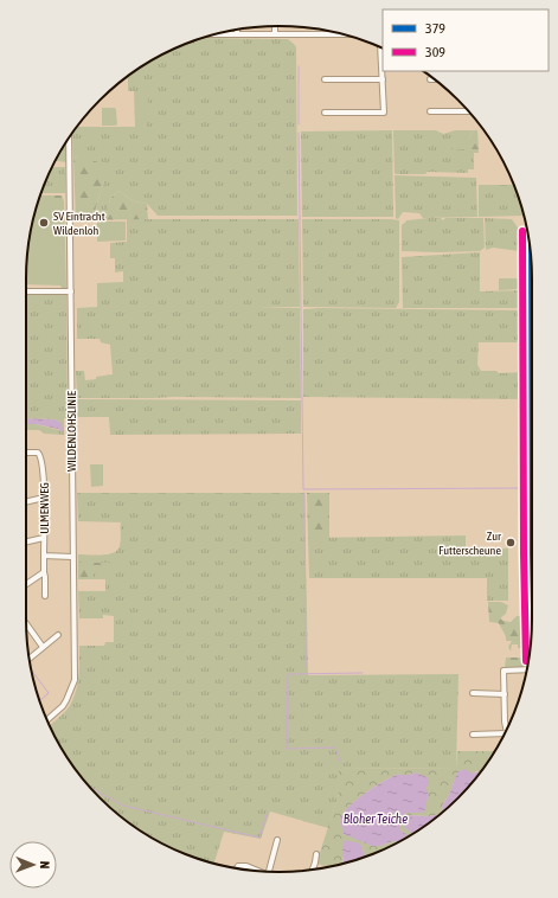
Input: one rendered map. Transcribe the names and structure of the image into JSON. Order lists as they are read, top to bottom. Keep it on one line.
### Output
{"streets":{"street":["WILDENLOHSLINIE","ULMENWEG"]},"water":["Bloher Teiche"],"places":["SV Eintracht Wildenloh","Zur Futterscheune"],"lines":["transit line 309"],"legend":["379","309"],"north":"right"}
